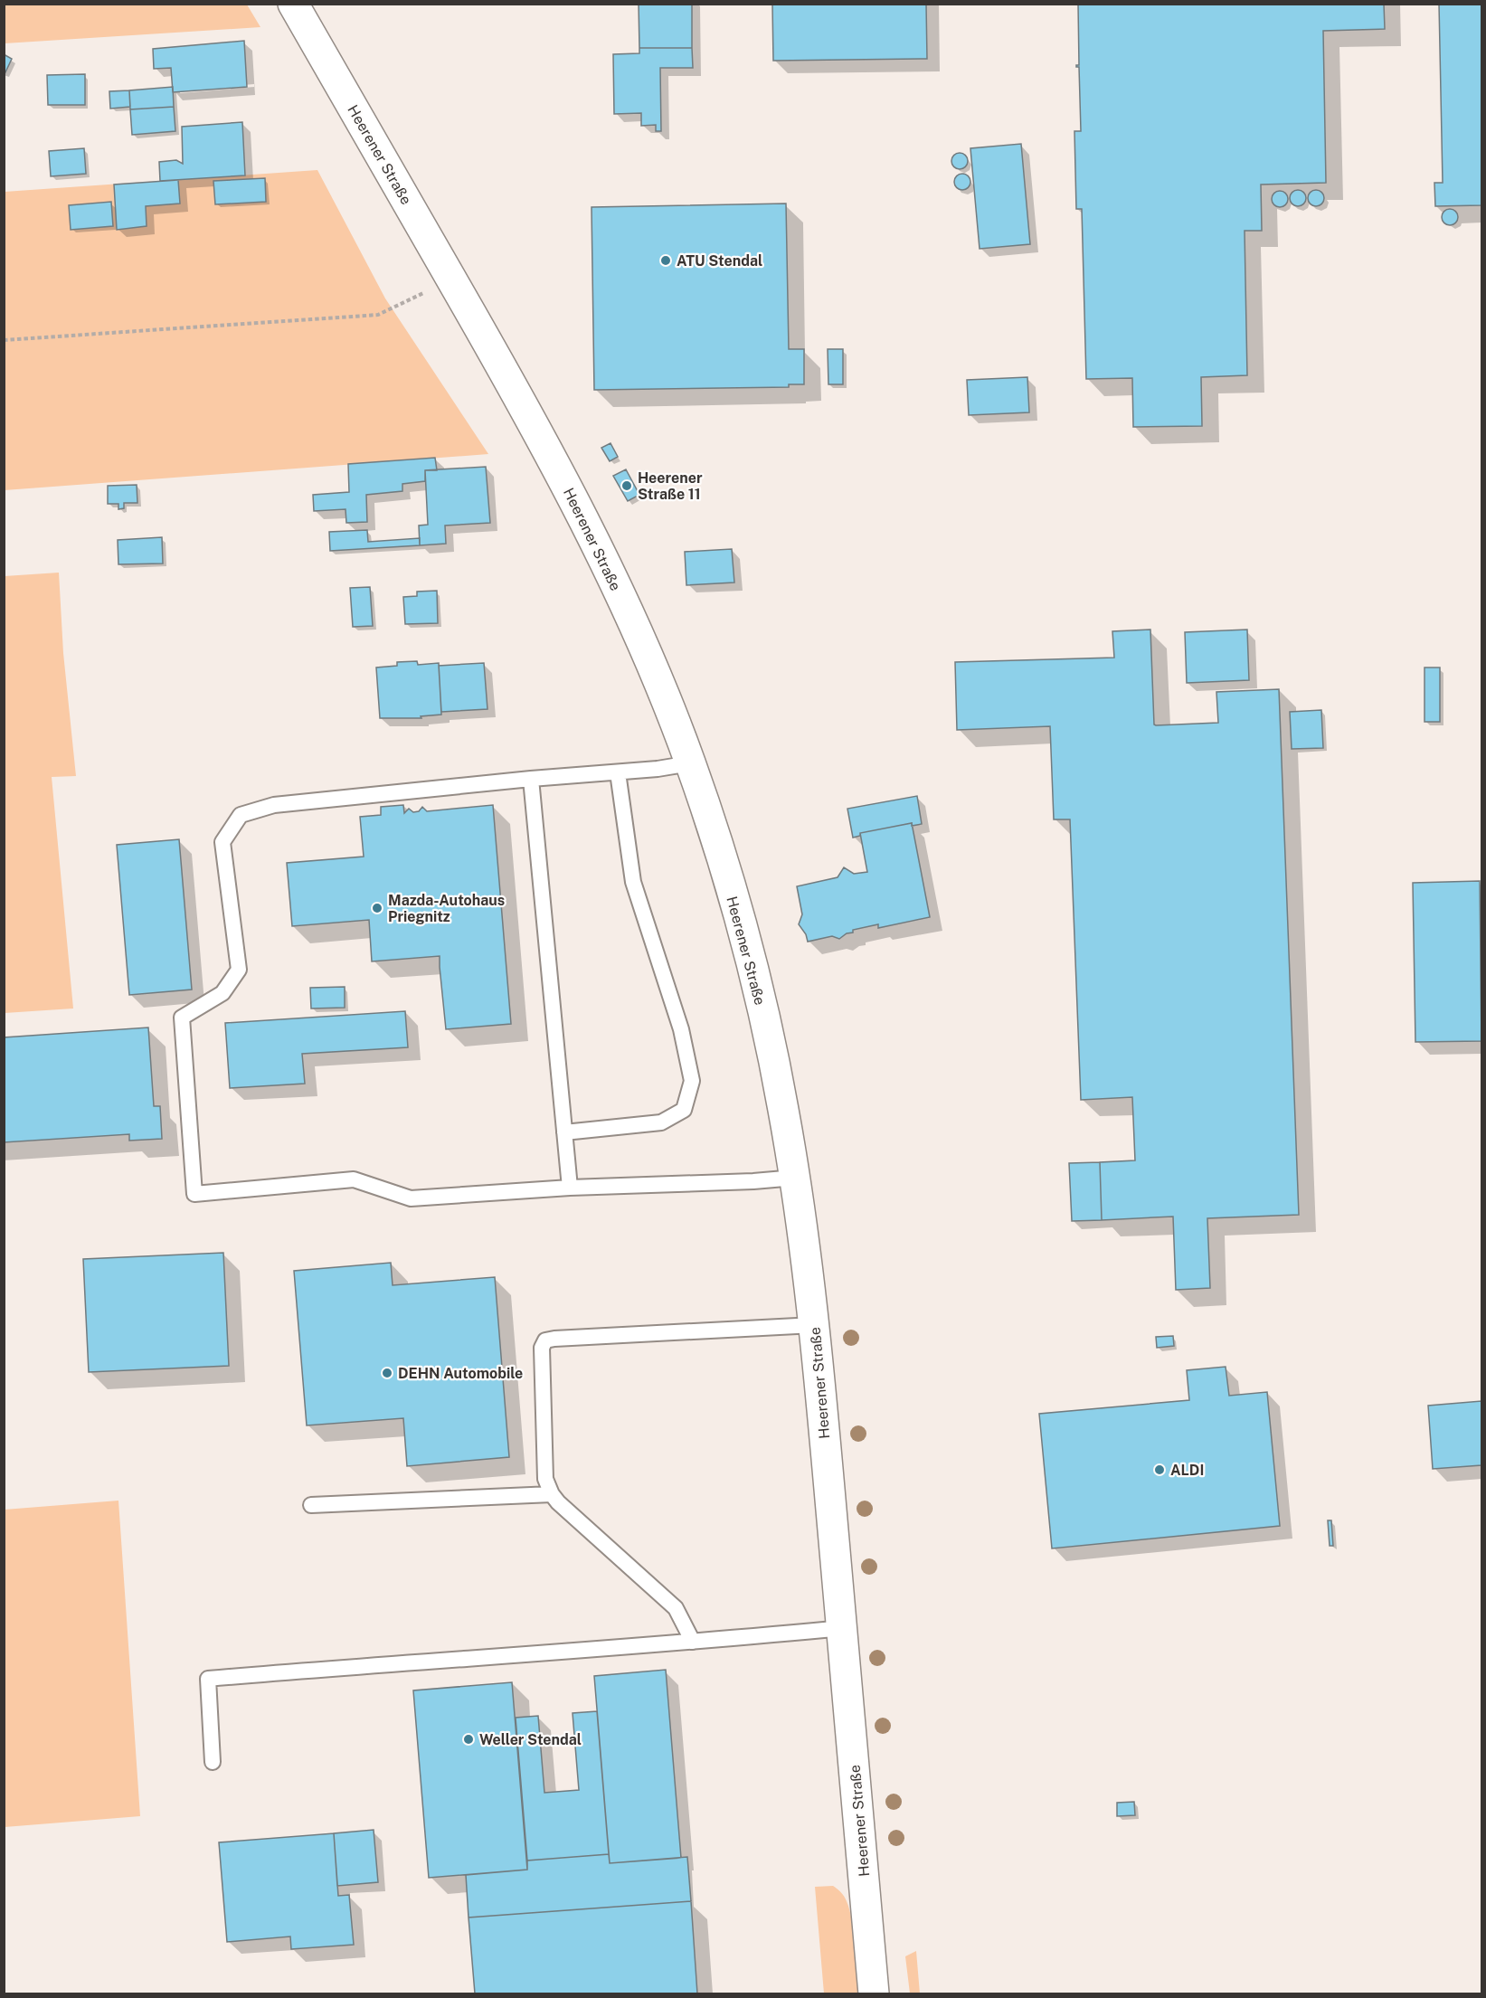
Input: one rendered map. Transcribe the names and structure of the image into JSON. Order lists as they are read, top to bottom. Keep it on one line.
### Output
{"streets":{"main road":["Heerener Straße"]},"places":["ATU Stendal","Heerener Straße 11","Mazda-Autohaus Priegnitz","DEHN Automobile","ALDI","Weller Stendal"]}
